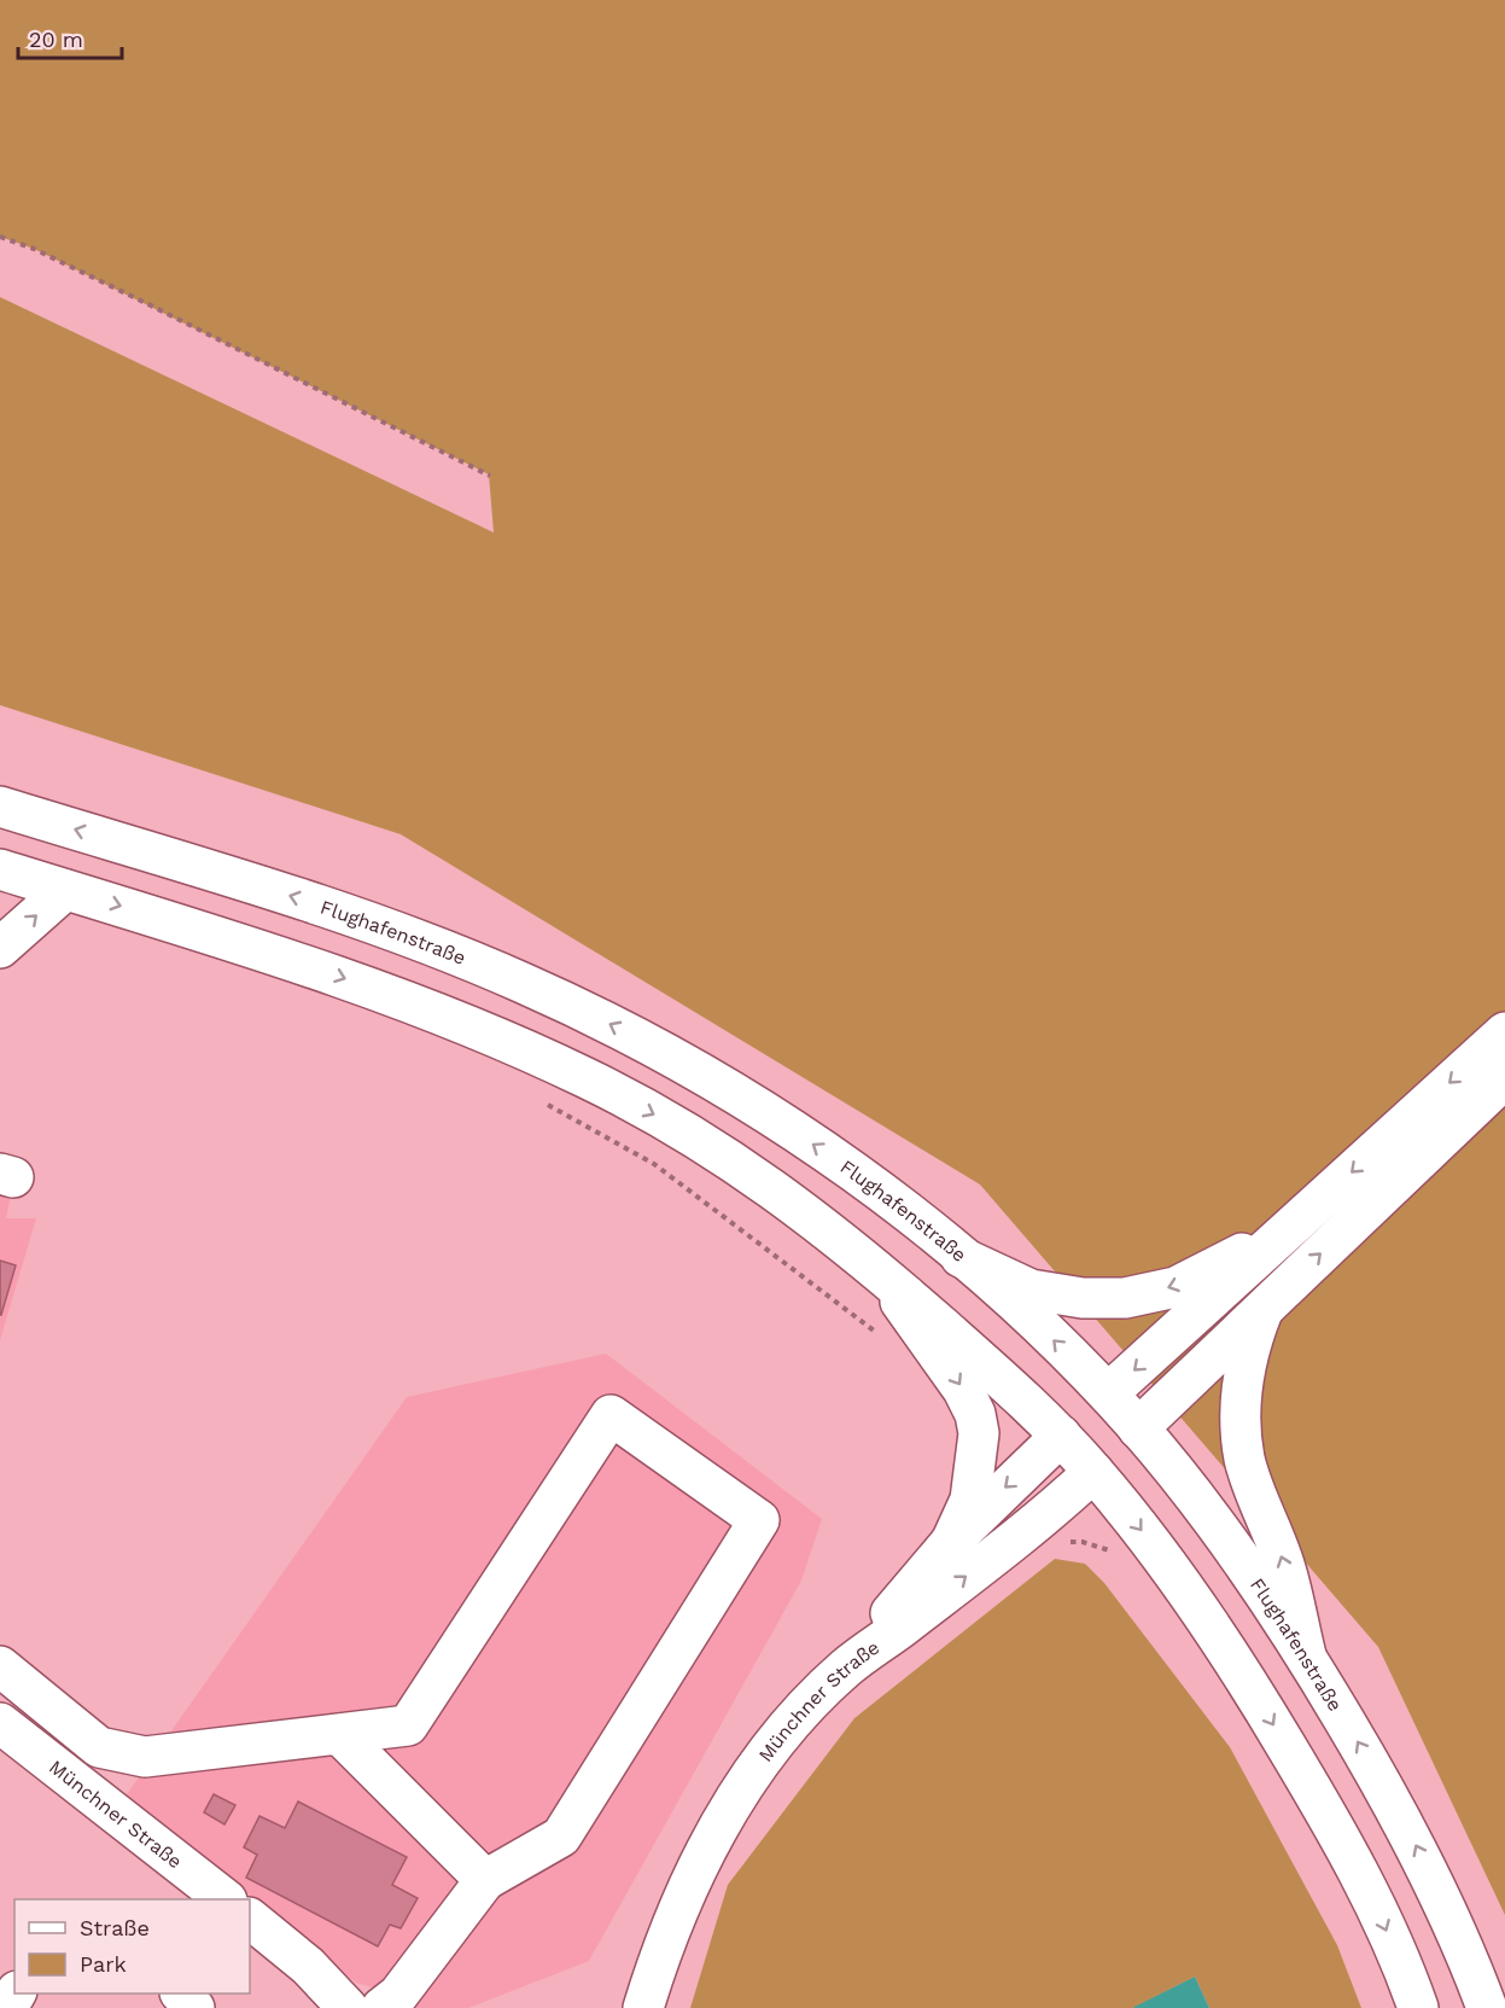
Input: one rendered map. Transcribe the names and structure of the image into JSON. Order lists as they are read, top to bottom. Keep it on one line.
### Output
{"streets":{"main road":["Flughafenstraße","Münchner Straße"]},"crossings":[["Flughafenstraße","Münchner Straße"]],"legend":["Straße","Park"],"scale_bar":"20 m"}
